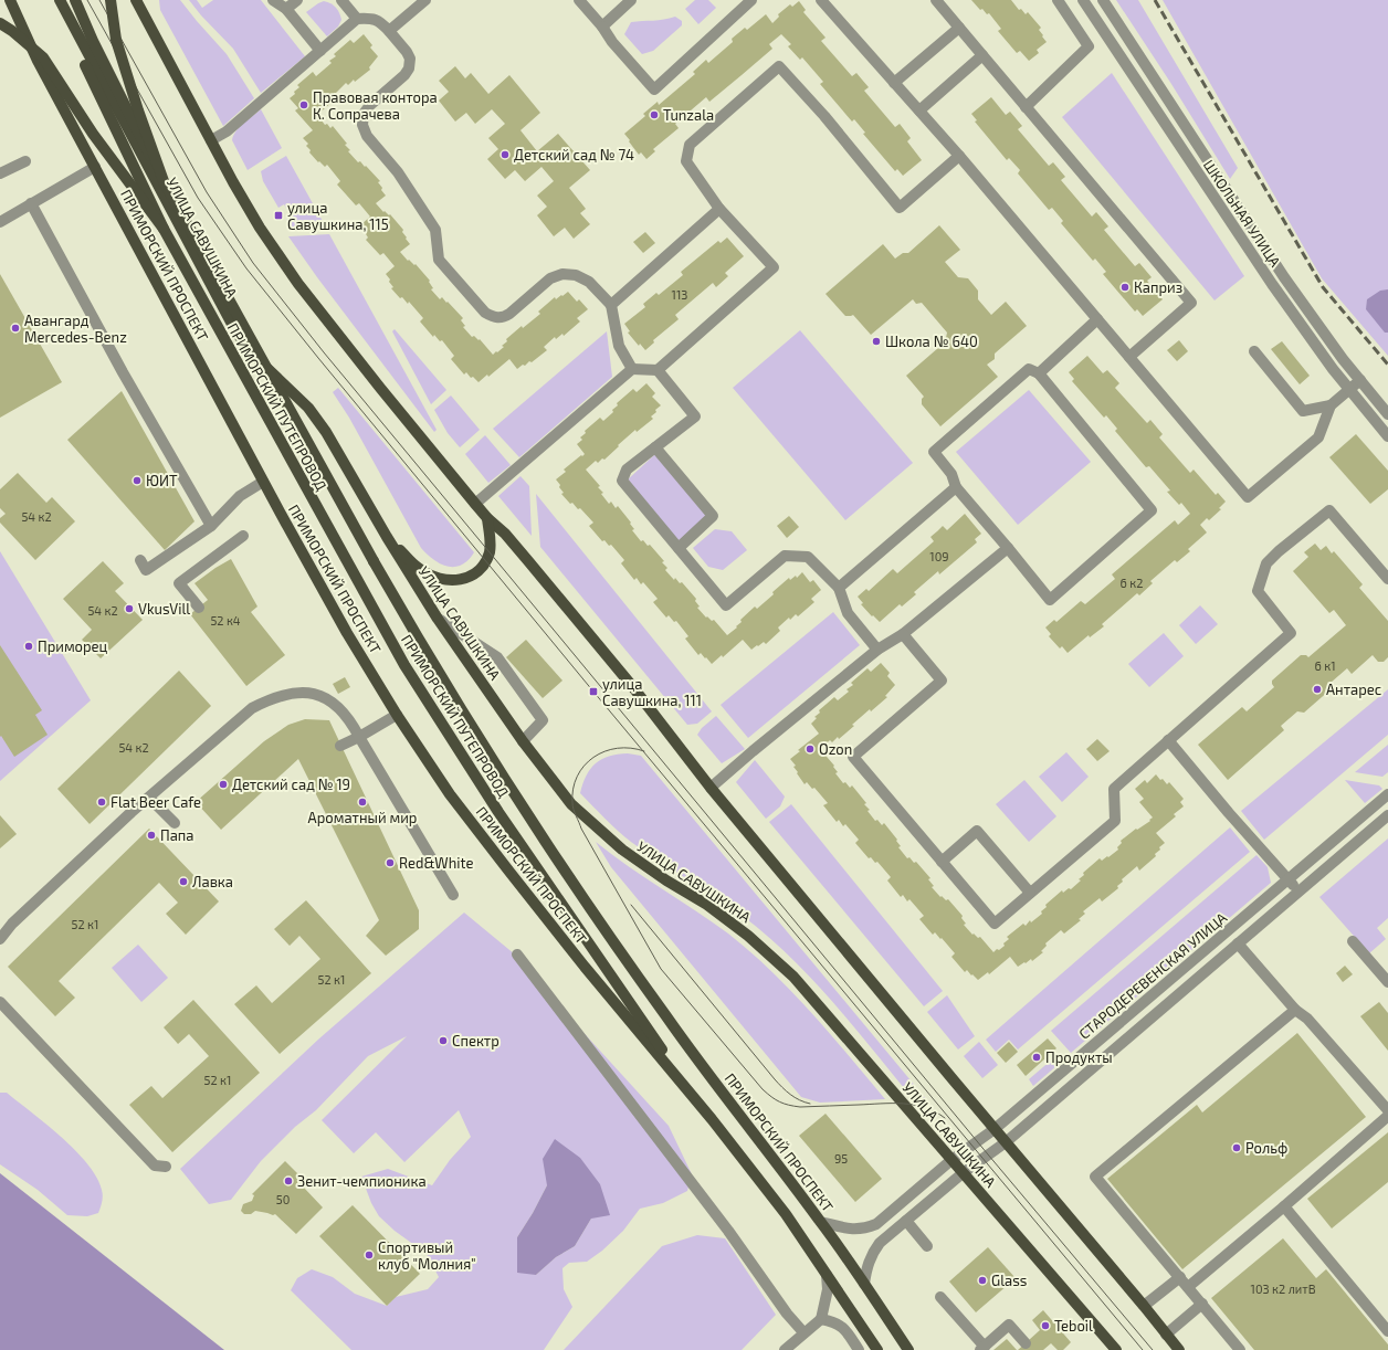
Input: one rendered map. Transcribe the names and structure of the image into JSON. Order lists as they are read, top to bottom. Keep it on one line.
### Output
{"streets":{"main road":["УЛИЦА САВУШКИНА","ПРИМОРСКИЙ ПРОСПЕКТ","ПРИМОРСКИЙ ПУТЕПРОВОД"],"street":["ШКОЛЬНАЯ УЛИЦА","СТАРОДЕРЕВЕНСКАЯ УЛИЦА"]},"crossings":[["УЛИЦА САВУШКИНА","ПРИМОРСКИЙ ПУТЕПРОВОД"],["УЛИЦА САВУШКИНА","СТАРОДЕРЕВЕНСКАЯ УЛИЦА"],["ПРИМОРСКИЙ ПРОСПЕКТ","ПРИМОРСКИЙ ПУТЕПРОВОД"],["ПРИМОРСКИЙ ПРОСПЕКТ","СТАРОДЕРЕВЕНСКАЯ УЛИЦА"]],"places":{"other":["Правовая контора К. Сопрачева","Tunzala","Детский сад № 74","Каприз","Авангард Mercedes-Benz","Школа № 640","ЮИТ","VkusVill","Приморец","Антарес","Ozon","Детский сад № 19","Flat Beer Cafe","Ароматный мир","Папа","Red&White","Лавка","Спектр","Продукты","Рольф","Зенит-чемпионика","Спортивый клуб \"Молния\"","Glass","Teboil"],"transit":["улица Савушкина, 115","улица Савушкина, 111"]},"house_numbers":["113","54 к2","109","6 к2","54 к2","52 к4","6 к1","54 к2","52 к1","52 к1","52 к1","95","50","103 к2 литВ"]}
